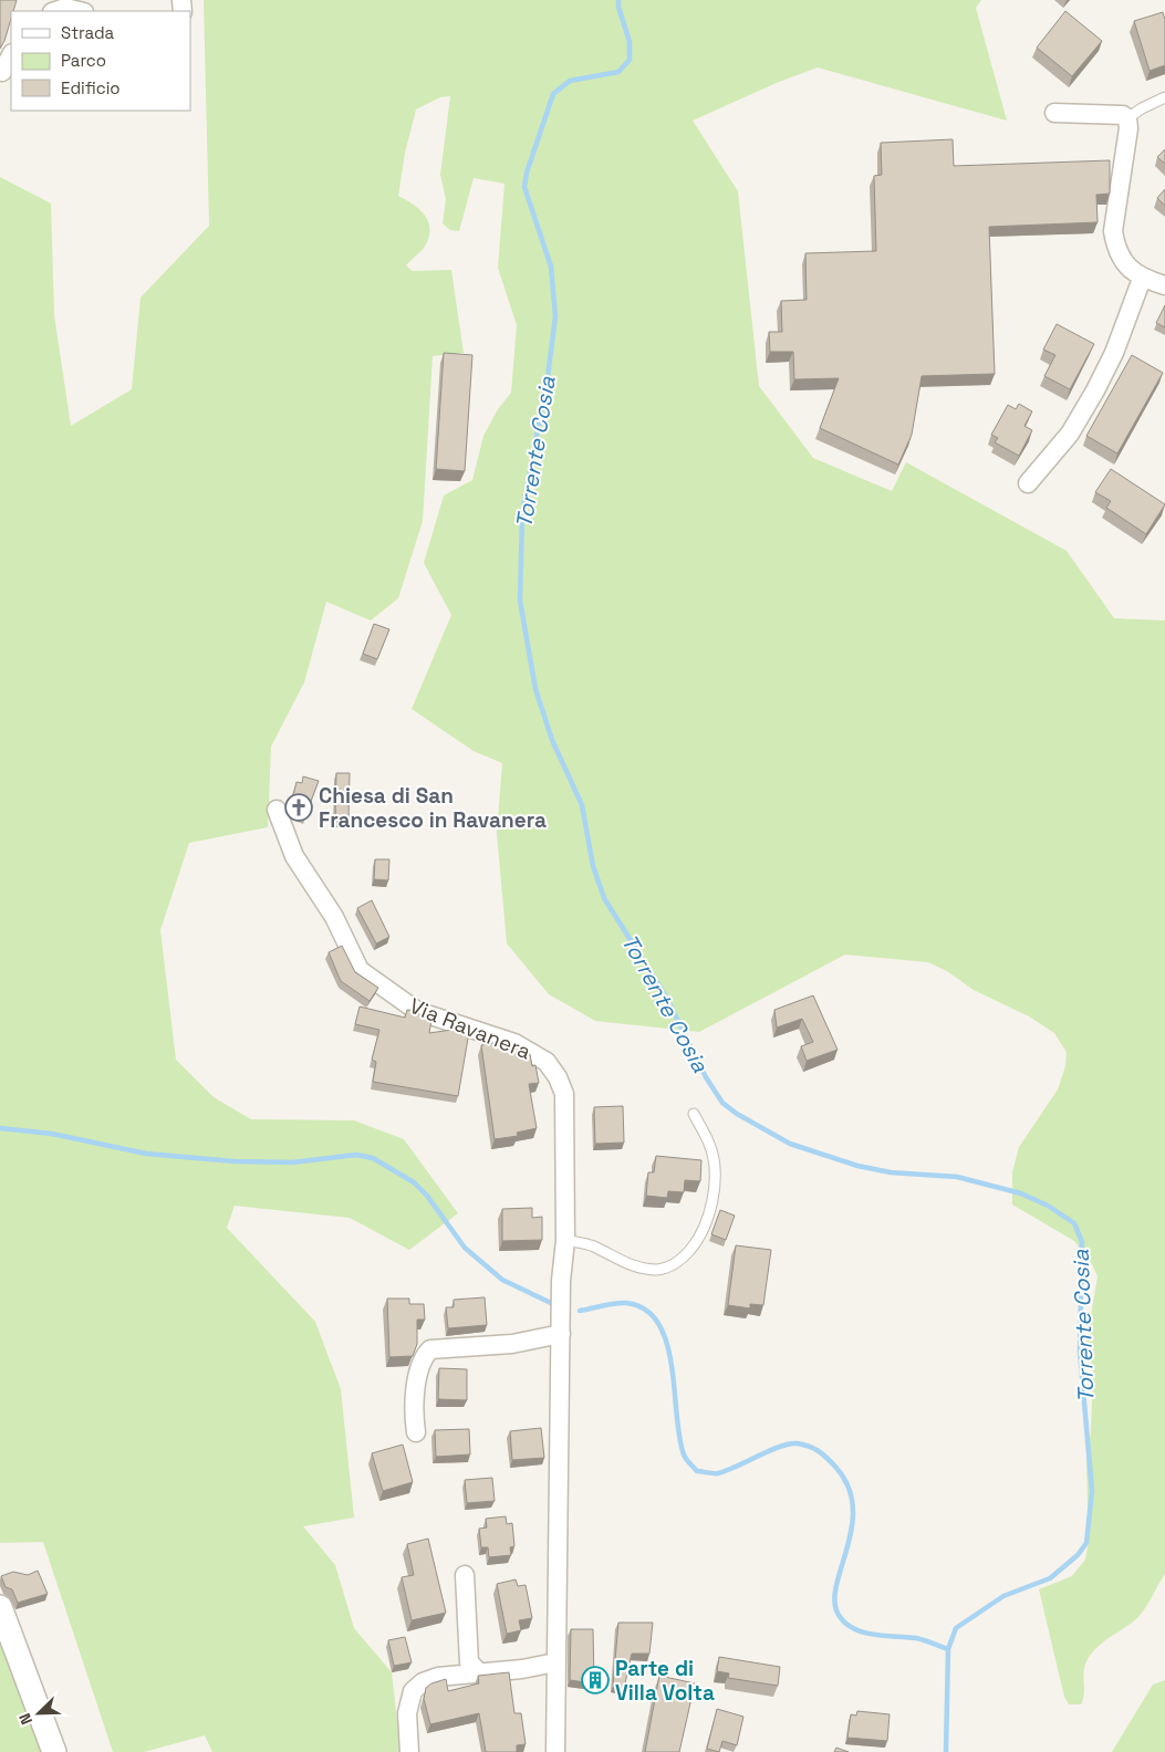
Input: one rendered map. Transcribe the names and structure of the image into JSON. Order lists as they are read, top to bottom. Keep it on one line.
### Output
{"streets":{"street":["Via Ravanera"]},"water":["Torrente Cosia"],"places":{"church":["Chiesa di San Francesco in Ravanera"],"building":["Parte di Villa Volta"]},"legend":["Strada","Parco","Edificio"],"north":"bottom left"}
